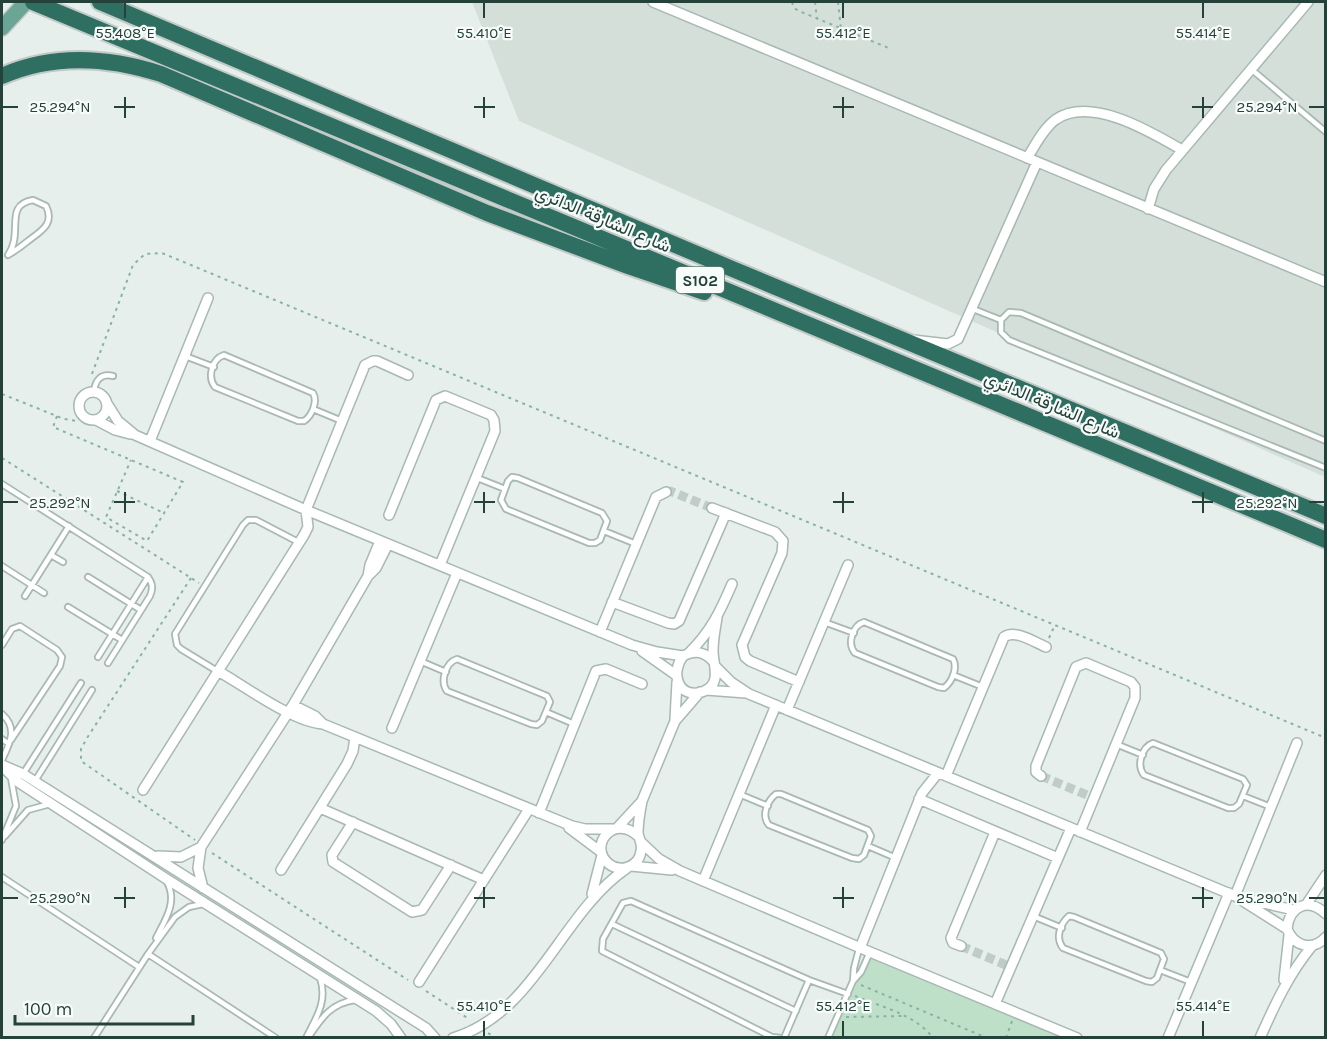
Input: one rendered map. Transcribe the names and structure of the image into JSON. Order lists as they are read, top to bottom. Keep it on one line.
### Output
{"streets":{"highway":["شارع الشارقة الدائري","S102"]},"scale_bar":"100 m","coordinates":["55.408°E","55.410°E","55.412°E","55.414°E","25.294°N","25.292°N","25.290°N"]}
